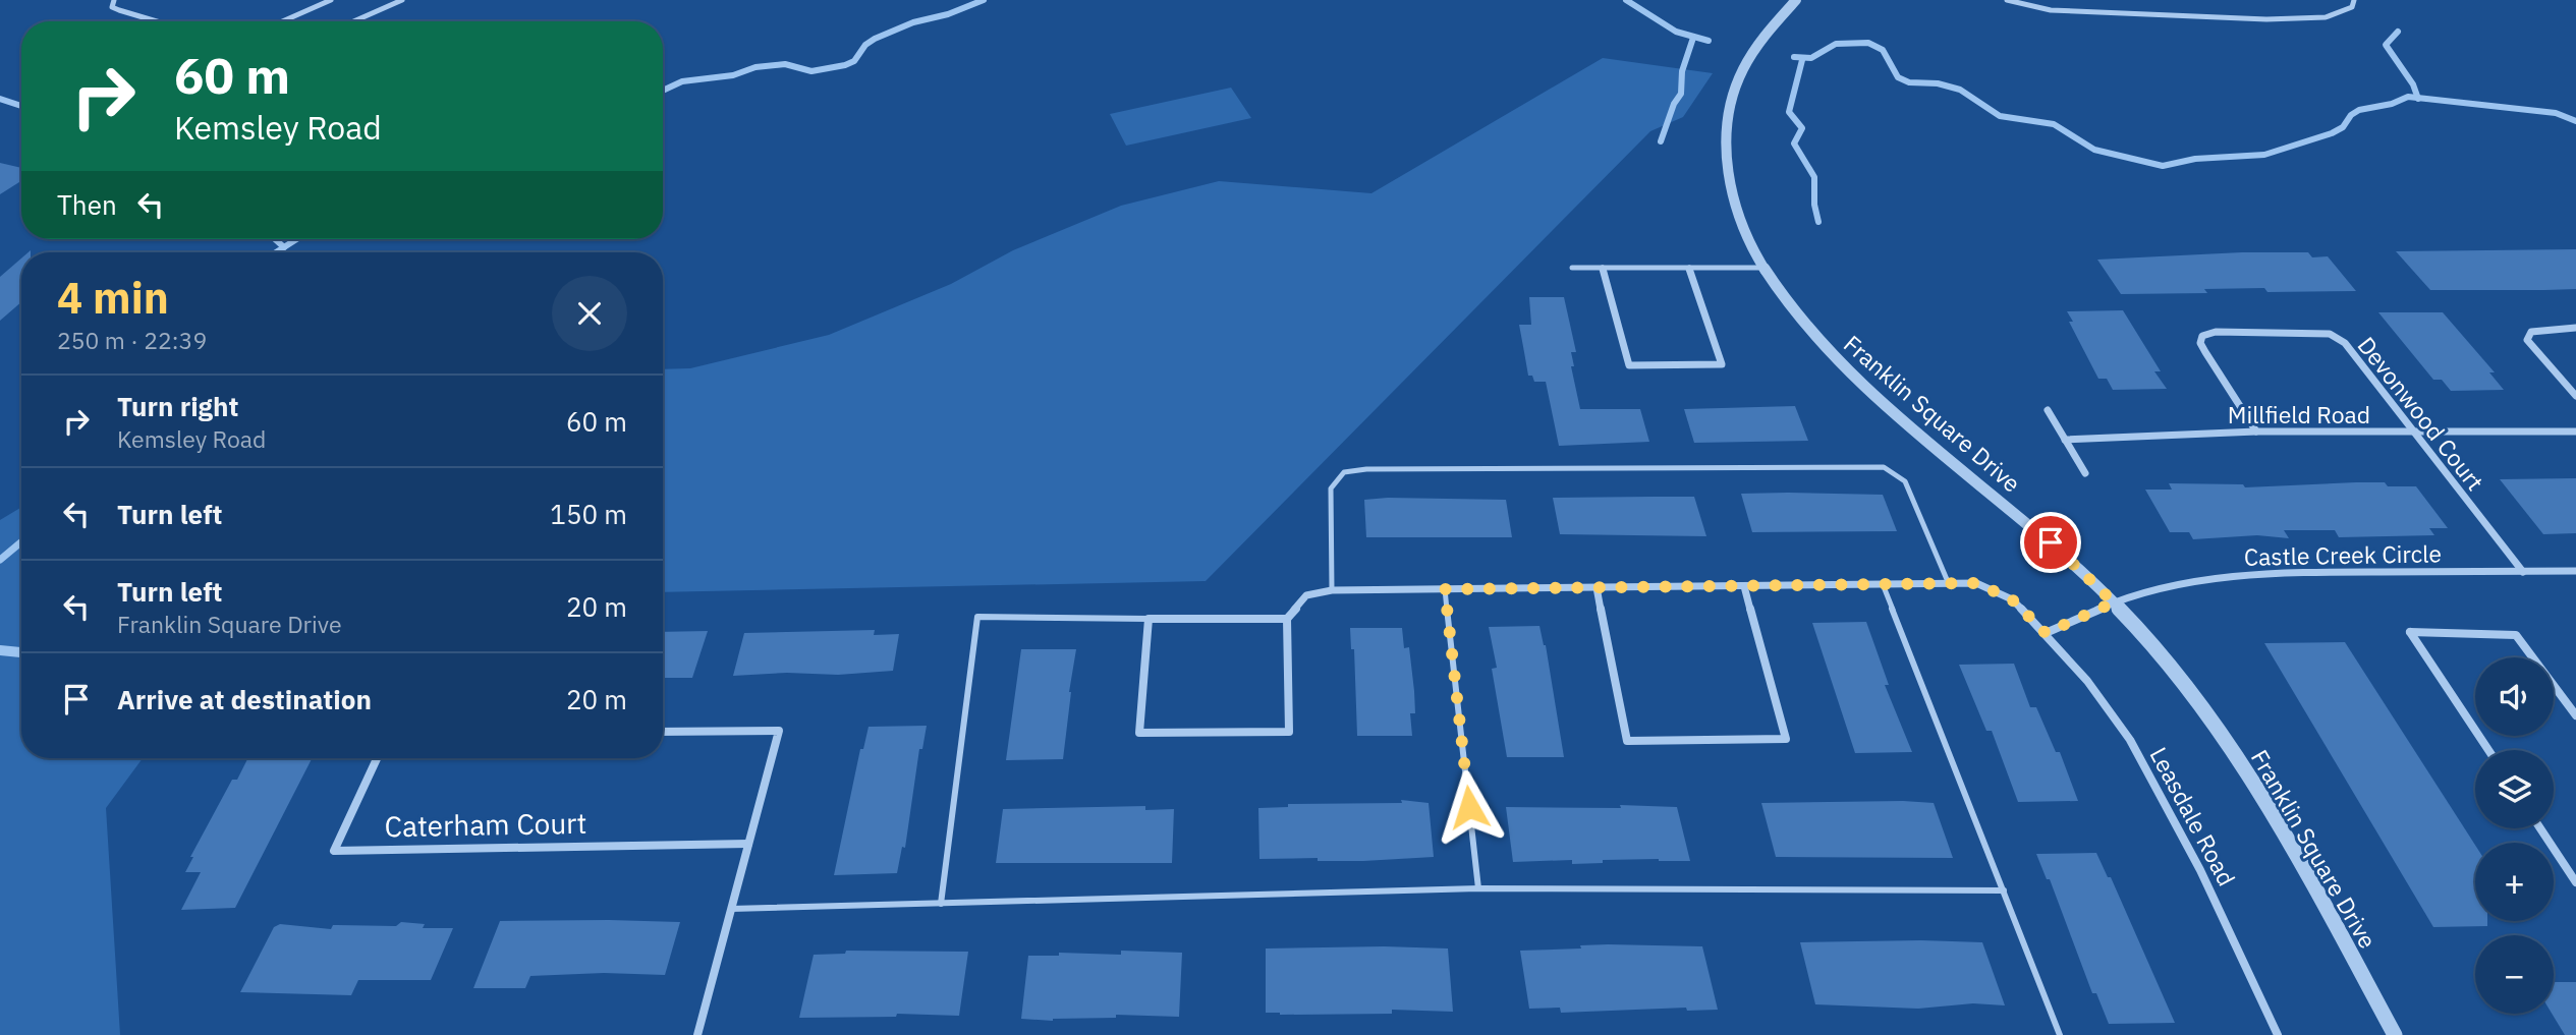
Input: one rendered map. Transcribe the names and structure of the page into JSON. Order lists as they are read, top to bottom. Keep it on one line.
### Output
{"streets":{"street":["Franklin Square Drive","Devonwood Court","Millfield Road","Castle Creek Circle","Leasdale Road","Caterham Court"]},"crossings":[["Franklin Square Drive","Castle Creek Circle"],["Devonwood Court","Millfield Road"],["Devonwood Court","Castle Creek Circle"],["Castle Creek Circle","Leasdale Road"]],"page":{"turn":["60 m","Kemsley Road"],"then":"Then","heading":["4 min","250 m · 22:39"],"list":[{"name":"Turn right","note":"Kemsley Road","value":"60 m"},{"name":"Turn left","value":"150 m"},{"name":"Turn left","note":"Franklin Square Drive","value":"20 m"},{"name":"Arrive at destination","value":"20 m"}],"map_buttons":["+","−"]}}
